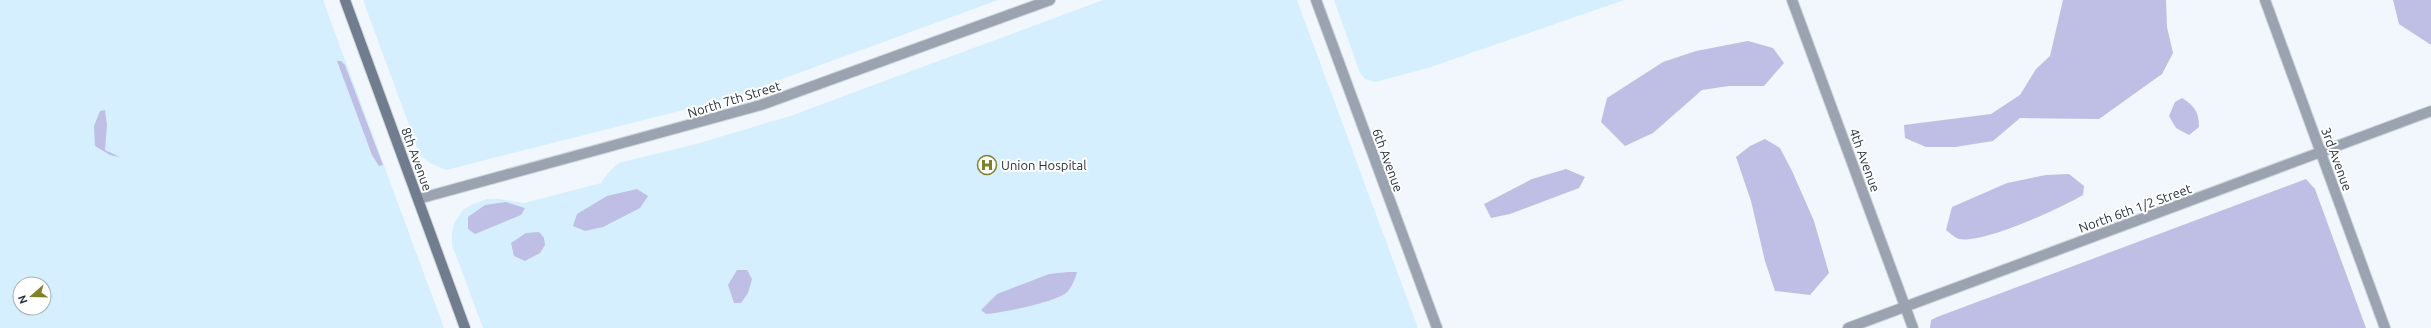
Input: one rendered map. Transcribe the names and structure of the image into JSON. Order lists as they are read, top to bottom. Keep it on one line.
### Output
{"streets":{"street":["North 7th Street","8th Avenue","3rd Avenue","6th Avenue","4th Avenue","North 6th 1/2 Street"]},"crossings":[["North 7th Street","8th Avenue"],["3rd Avenue","North 6th 1/2 Street"],["4th Avenue","North 6th 1/2 Street"]],"places":{"hospital":["Union Hospital"]},"north":"left"}
